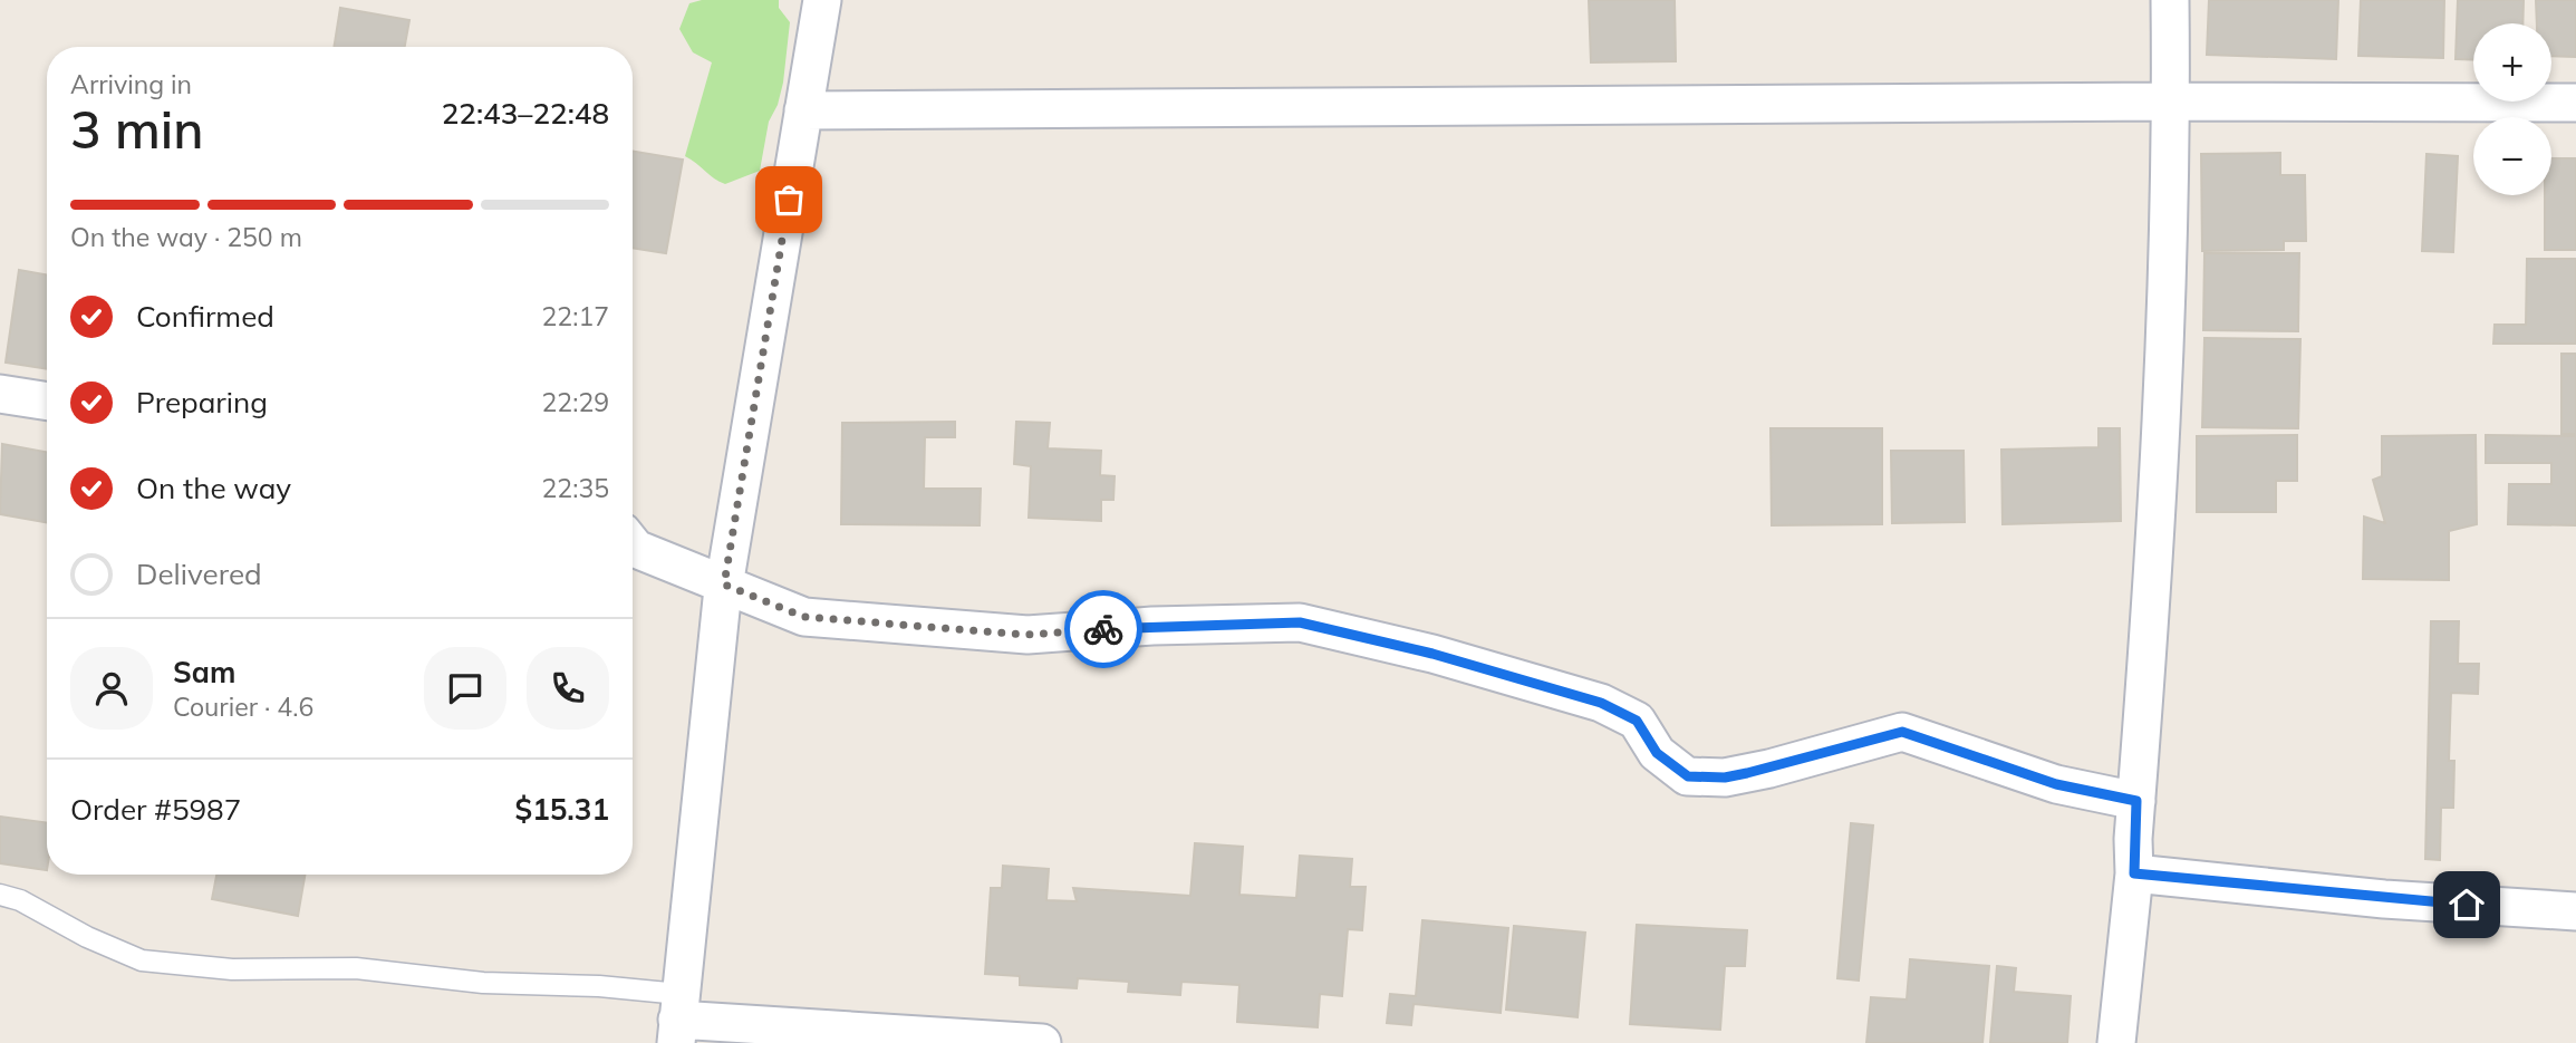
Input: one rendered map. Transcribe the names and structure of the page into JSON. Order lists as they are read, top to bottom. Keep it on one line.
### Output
{"page":{"map_buttons":["+","−"],"heading":["3 min","Arriving in","22:43–22:48"],"panel":["Sam","Courier · 4.6","Order #5987","$15.31"],"bar":"On the way · 250 m","list":[["Confirmed","22:17"],["Preparing","22:29"],["On the way","22:35"],"Delivered"]}}
